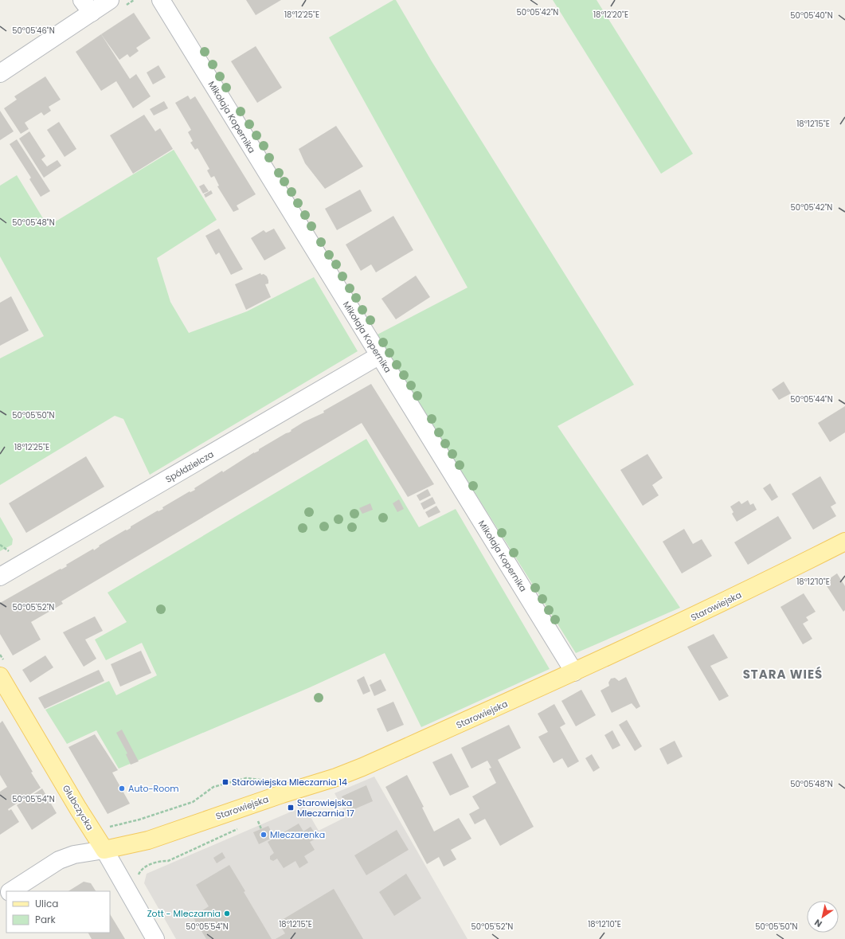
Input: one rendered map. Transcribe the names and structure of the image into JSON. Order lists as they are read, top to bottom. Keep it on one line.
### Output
{"streets":{"main road":["Starowiejska","Głubczycka"],"street":["Mikołaja Kopernika","Spółdzielcza"]},"crossings":[["Mikołaja Kopernika","Spółdzielcza"],["Mikołaja Kopernika","Starowiejska"],["Starowiejska","Głubczycka"]],"districts":["STARA WIEŚ"],"places":{"transit":["Starowiejska Mleczarnia 14","Starowiejska Mleczarnia 17"],"other":["Auto-Room","Mleczarenka","Zott - Mleczarnia"]},"legend":["Ulica","Park"],"north":"bottom left","coordinates":["50°05'42\"N","18°12'25\"E","18°12'20\"E","50°05'40\"N","50°05'46\"N","18°12'15\"E","50°05'48\"N","50°05'44\"N","50°05'50\"N","18°12'10\"E","50°05'52\"N","50°05'54\"N"]}
